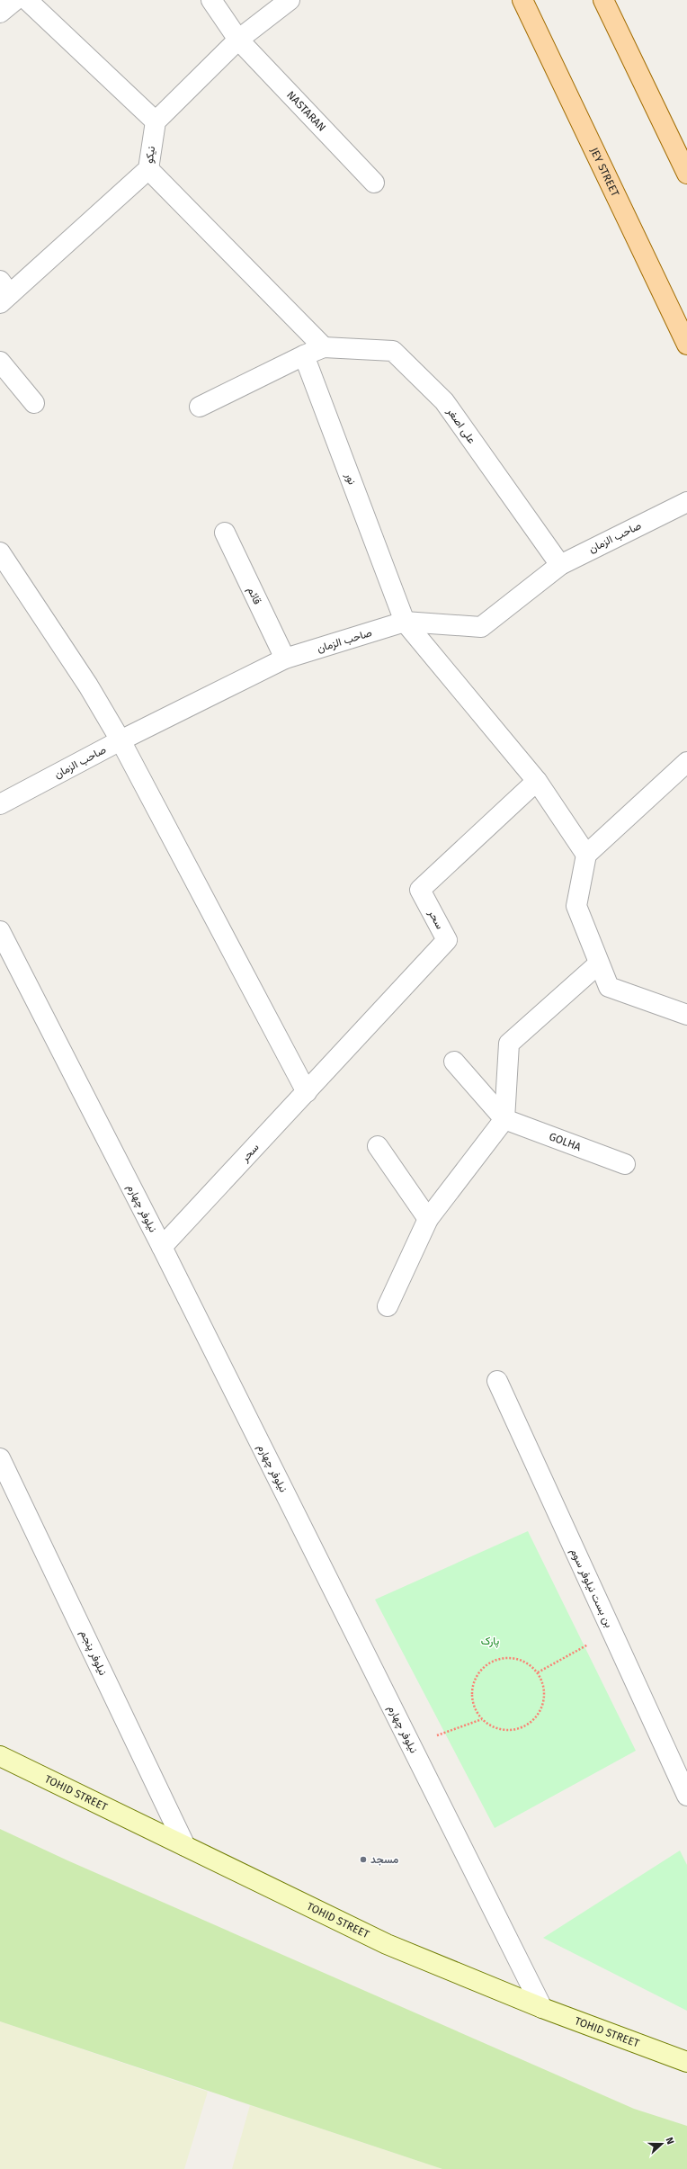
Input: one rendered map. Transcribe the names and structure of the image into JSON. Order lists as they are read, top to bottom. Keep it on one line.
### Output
{"streets":{"main road":["JEY STREET","TOHID STREET"],"street":["NASTARAN","نیکو","علی اصغر","نور","صاحب الزمان","قائم","سحر","GOLHA","نیلوفر چهارم","بن بست نیلوفر سوم","نیلوفر پنجم"]},"crossings":[["علی اصغر","صاحب الزمان"],["نور","صاحب الزمان"],["نور","سحر"],["صاحب الزمان","قائم"],["سحر","نیلوفر چهارم"],["نیلوفر چهارم","TOHID STREET"],["نیلوفر پنجم","TOHID STREET"]],"parks":["پارک"],"places":["مسجد"],"north":"right"}
